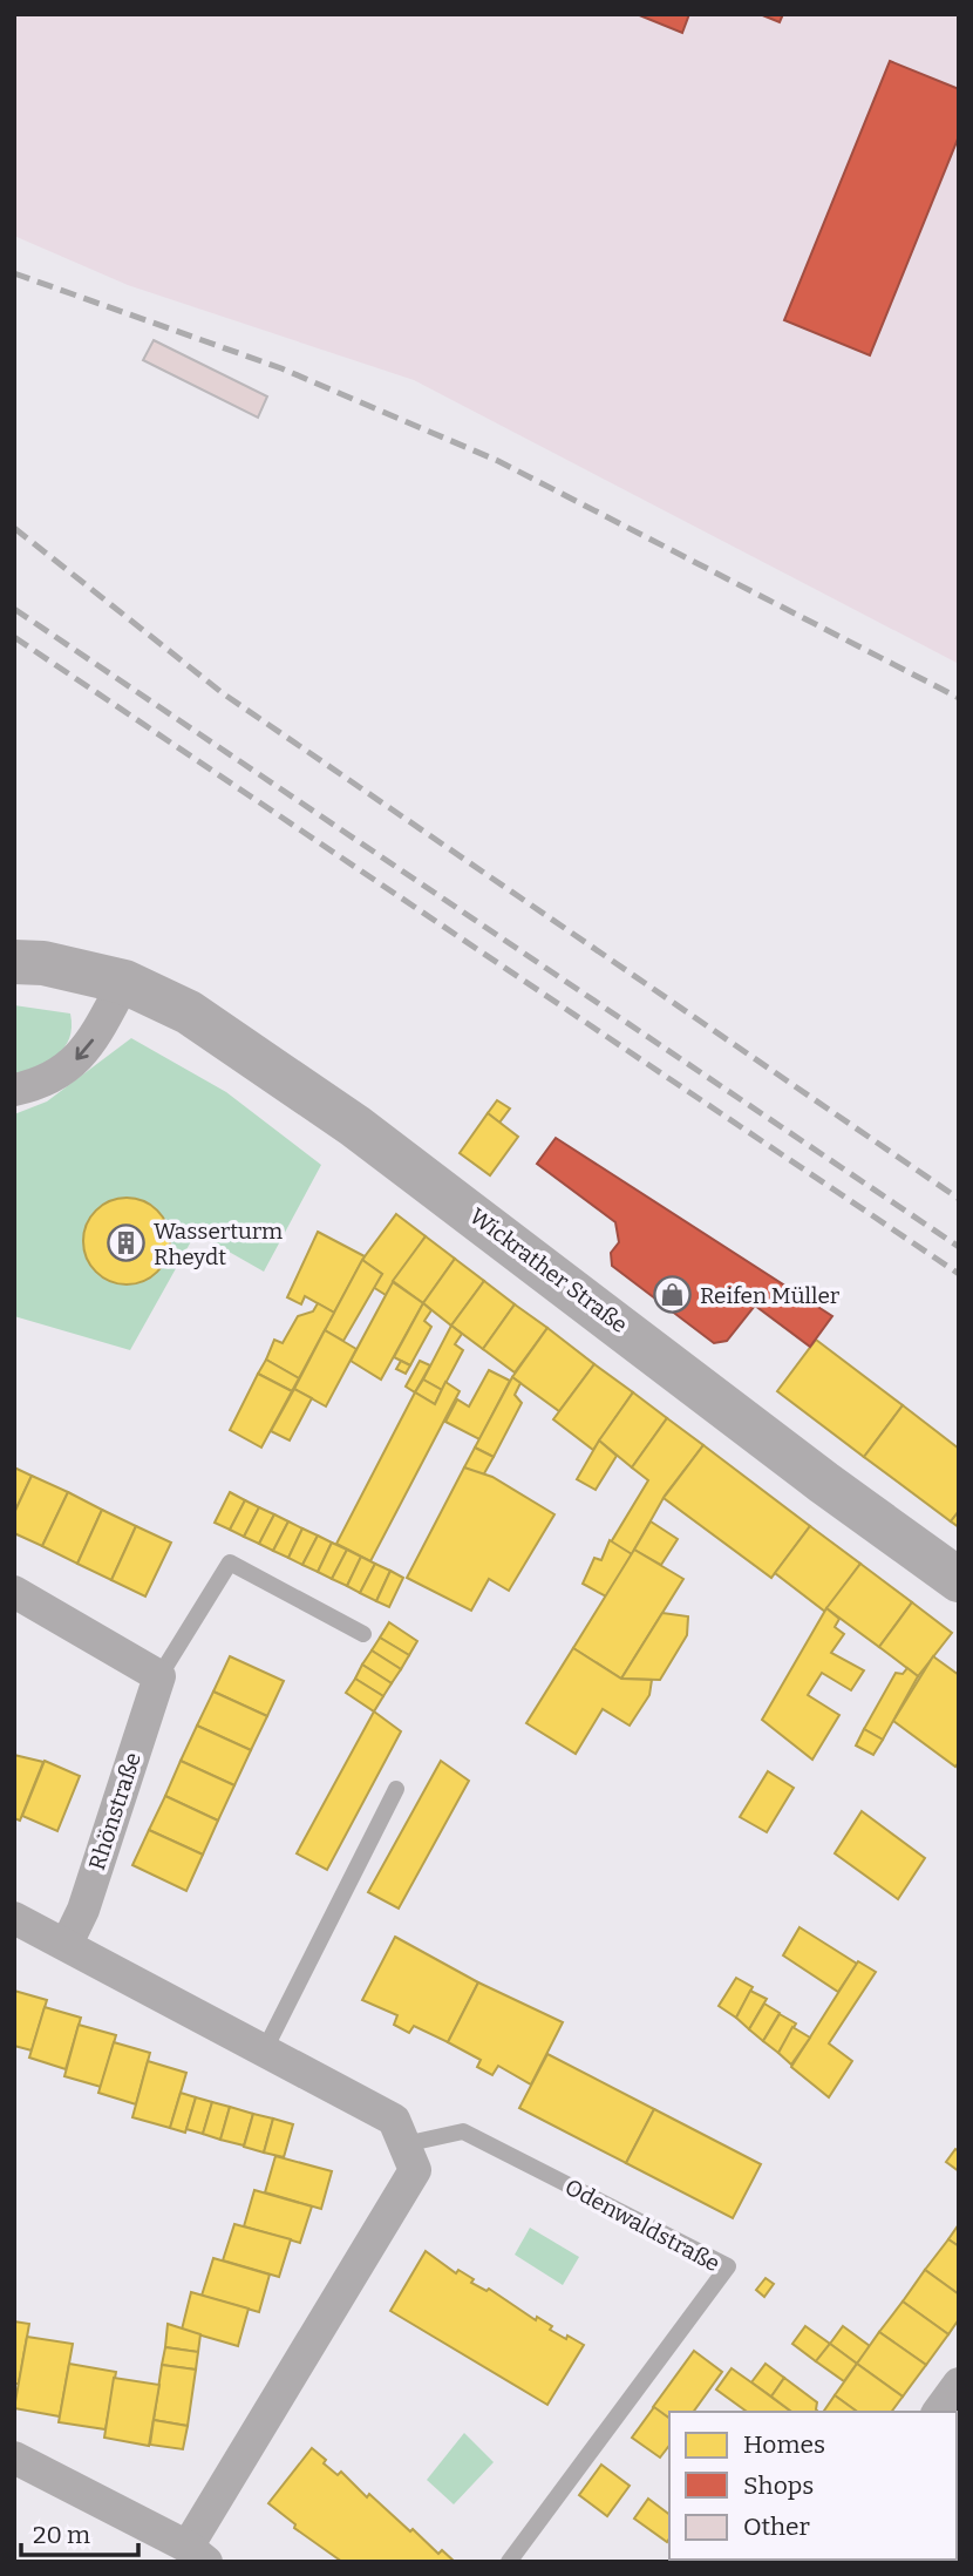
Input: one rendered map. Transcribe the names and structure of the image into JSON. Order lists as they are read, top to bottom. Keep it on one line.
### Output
{"streets":{"main road":["Wickrather Straße"],"street":["Rhönstraße"],"lane":["Odenwaldstraße"]},"places":{"building":["Wasserturm Rheydt"],"shop":["Reifen Müller"]},"legend":["Homes","Shops","Other"],"scale_bar":"20 m"}
